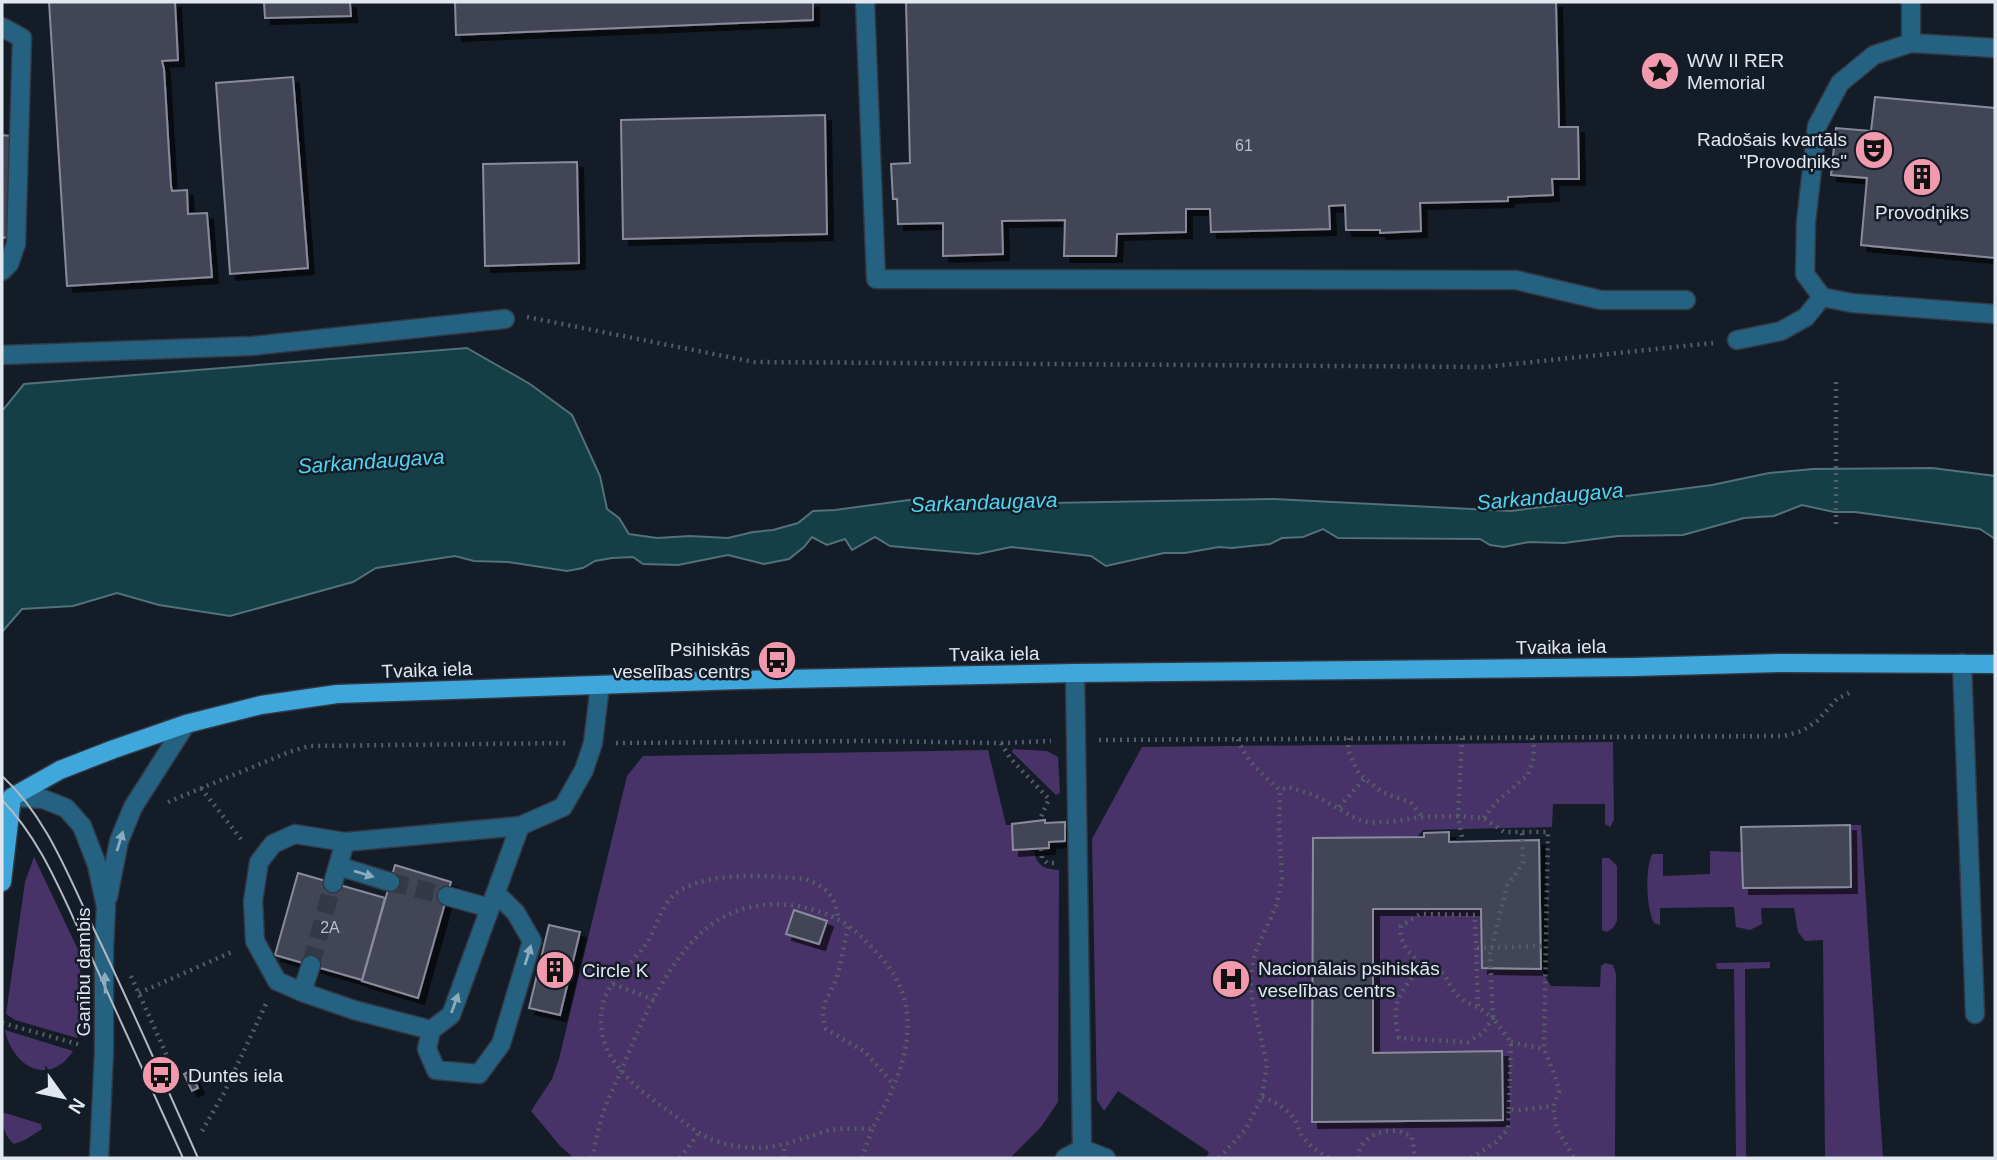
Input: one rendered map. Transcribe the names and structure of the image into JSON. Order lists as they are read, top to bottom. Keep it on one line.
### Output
{"streets":{"main road":["Tvaika iela"],"lane":["Ganību dambis"]},"crossings":[["Tvaika iela","Ganību dambis"]],"water":["Sarkandaugava"],"places":{"place":["WW II RER Memorial"],"theatre":["Radošais kvartāls \"Provodņiks\""],"building":["Provodņiks","Circle K"],"bus stop":["Psihiskās veselības centrs","Duntes iela"],"hospital":["Nacionālais psihiskās veselības centrs"]},"house_numbers":["61","2A"],"north":"bottom right"}
